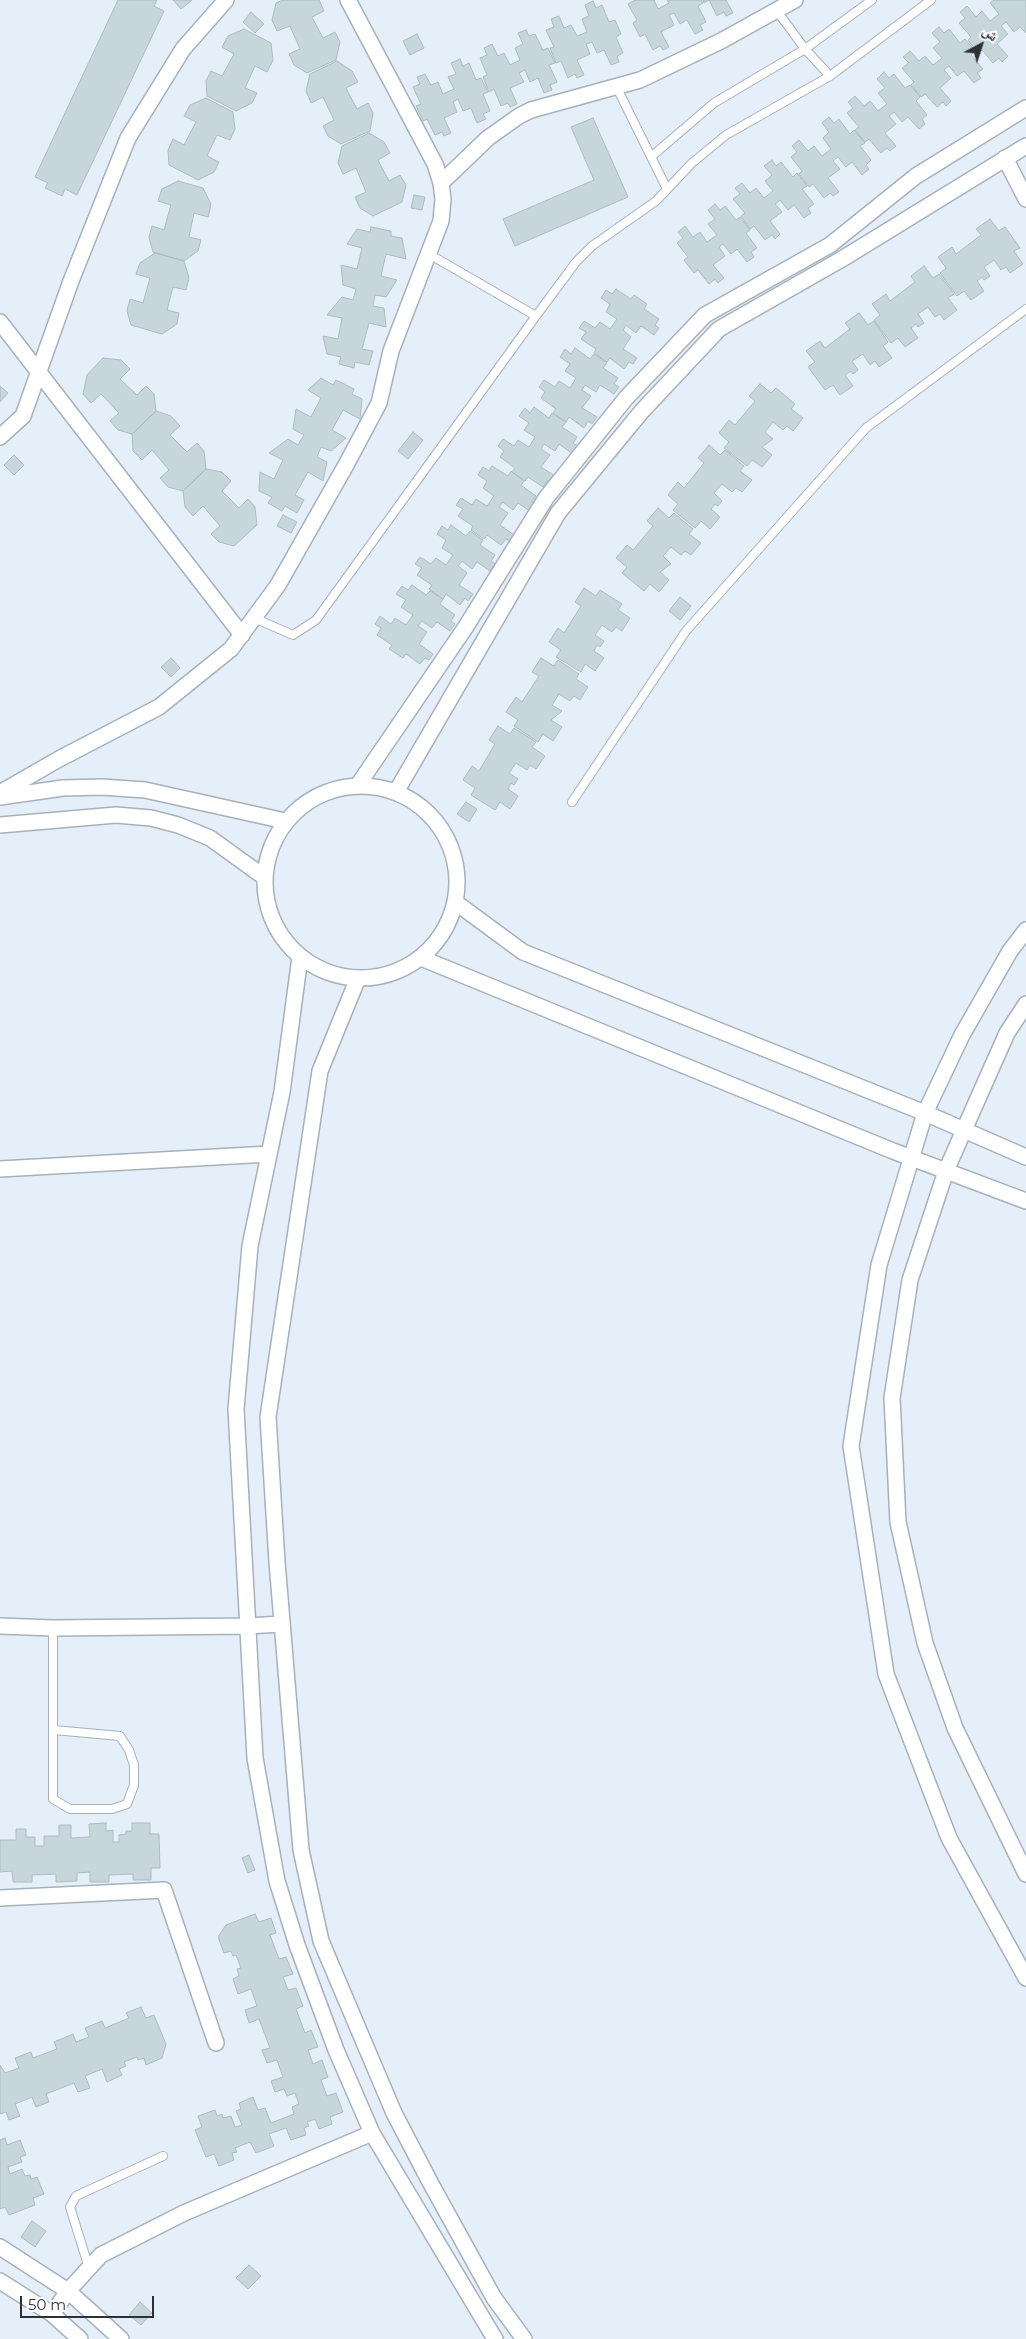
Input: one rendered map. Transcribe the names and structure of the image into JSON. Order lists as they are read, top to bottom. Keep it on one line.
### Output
{"scale_bar":"50 m","north":"top right"}
